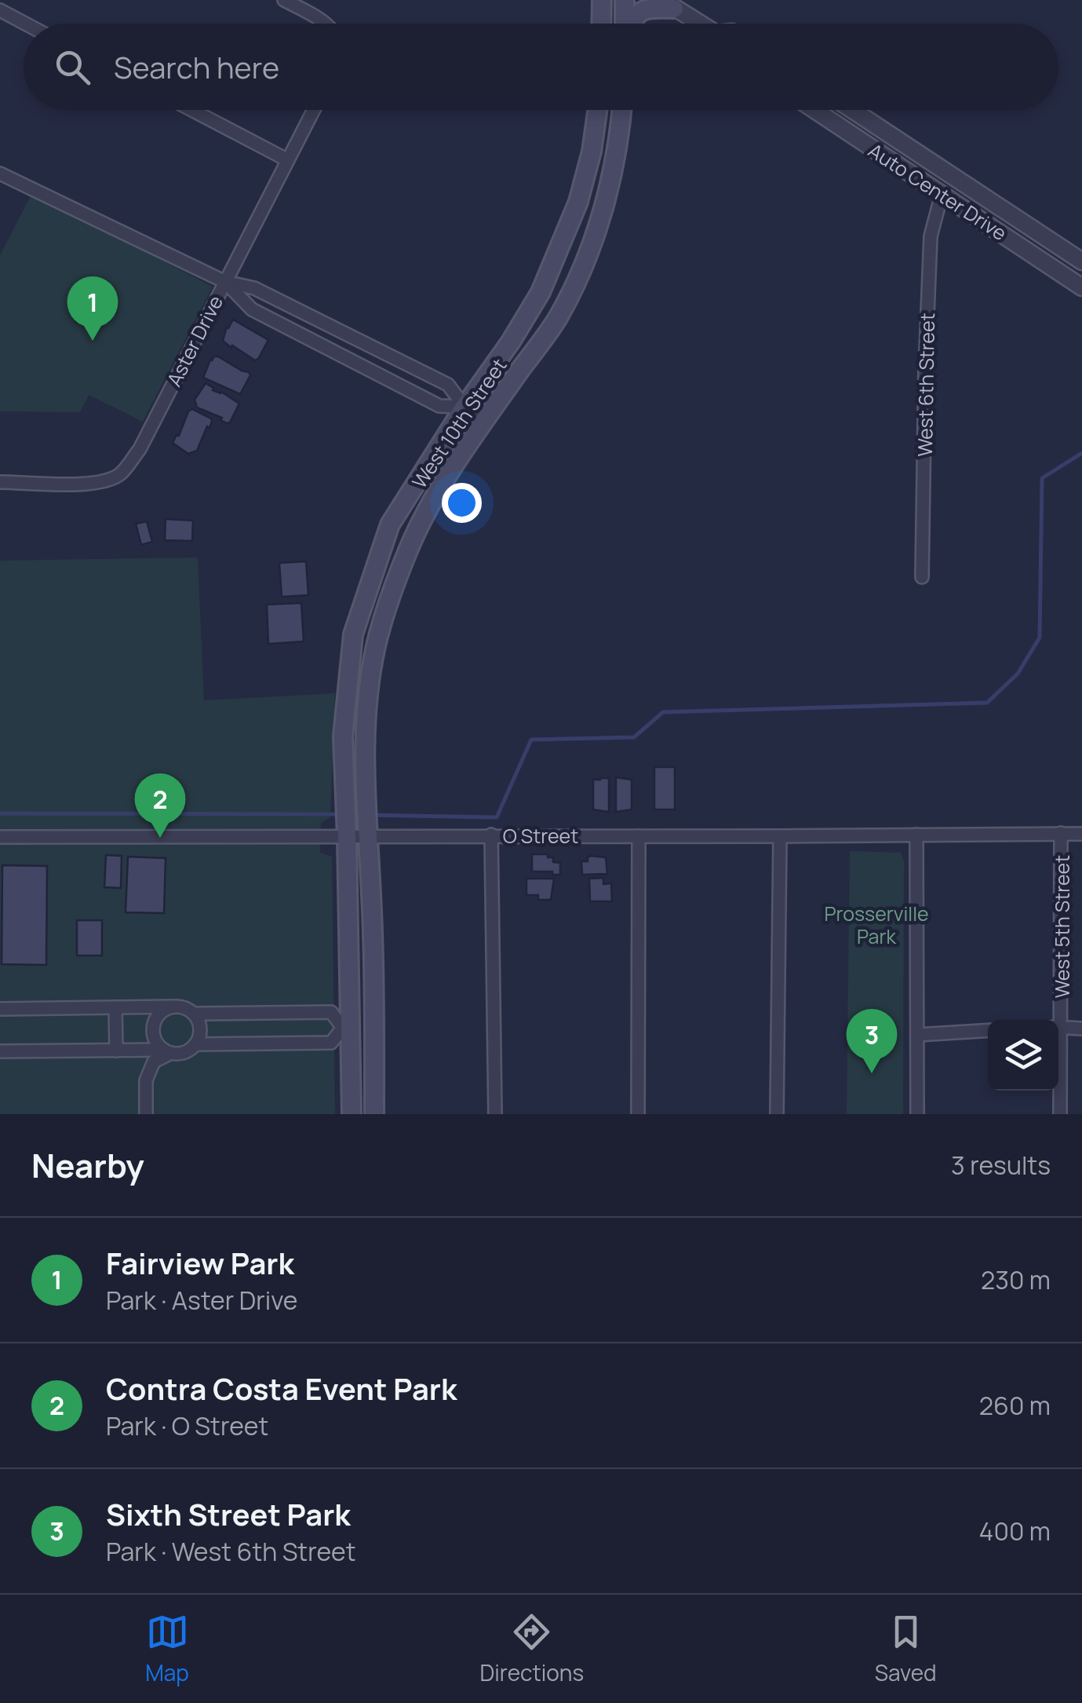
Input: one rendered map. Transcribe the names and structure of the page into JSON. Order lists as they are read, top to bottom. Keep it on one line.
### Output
{"streets":{"main road":["West 10th Street"],"street":["Auto Center Drive","Aster Drive","West 6th Street","O Street","West 5th Street"]},"crossings":[["Auto Center Drive","West 6th Street"],["West 10th Street","O Street"],["O Street","West 5th Street"]],"parks":["Prosserville Park"],"page":{"search":"Search here","pins":["1","2","3"],"heading":["Nearby","3 results"],"list":[{"mark":"1","name":"Fairview Park","note":"Park · Aster Drive","value":"230 m"},{"mark":"2","name":"Contra Costa Event Park","note":"Park · O Street","value":"260 m"},{"mark":"3","name":"Sixth Street Park","note":"Park · West 6th Street","value":"400 m"}],"nav":["Map","Directions","Saved"]}}
